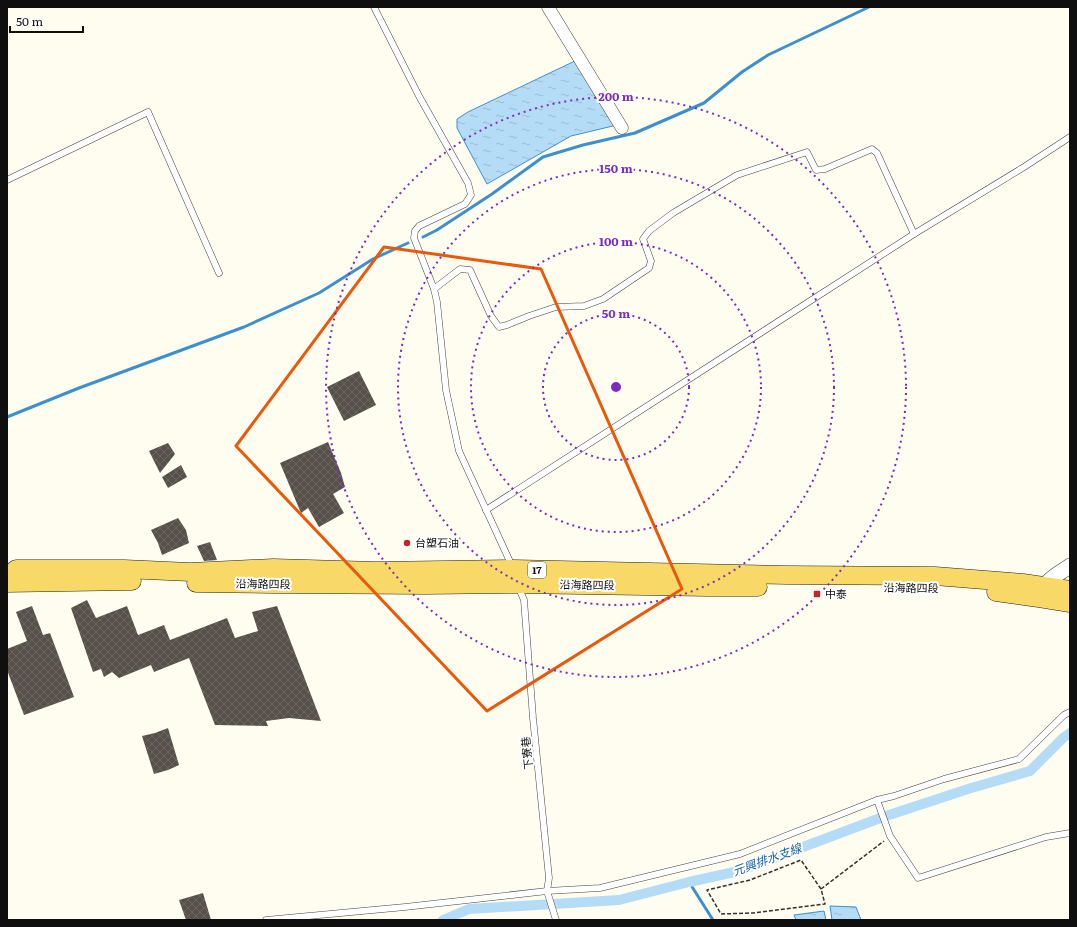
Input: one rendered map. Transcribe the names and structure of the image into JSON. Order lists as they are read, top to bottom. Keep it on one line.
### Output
{"streets":{"main road":["17","沿海路四段"],"lane":["下寮巷"]},"crossings":[["沿海路四段","下寮巷"]],"water":["元興排水支線"],"places":{"other":["台塑石油"],"transit":["中泰"]},"scale_bar":"50 m","rings":["200 m","150 m","100 m","50 m"]}
